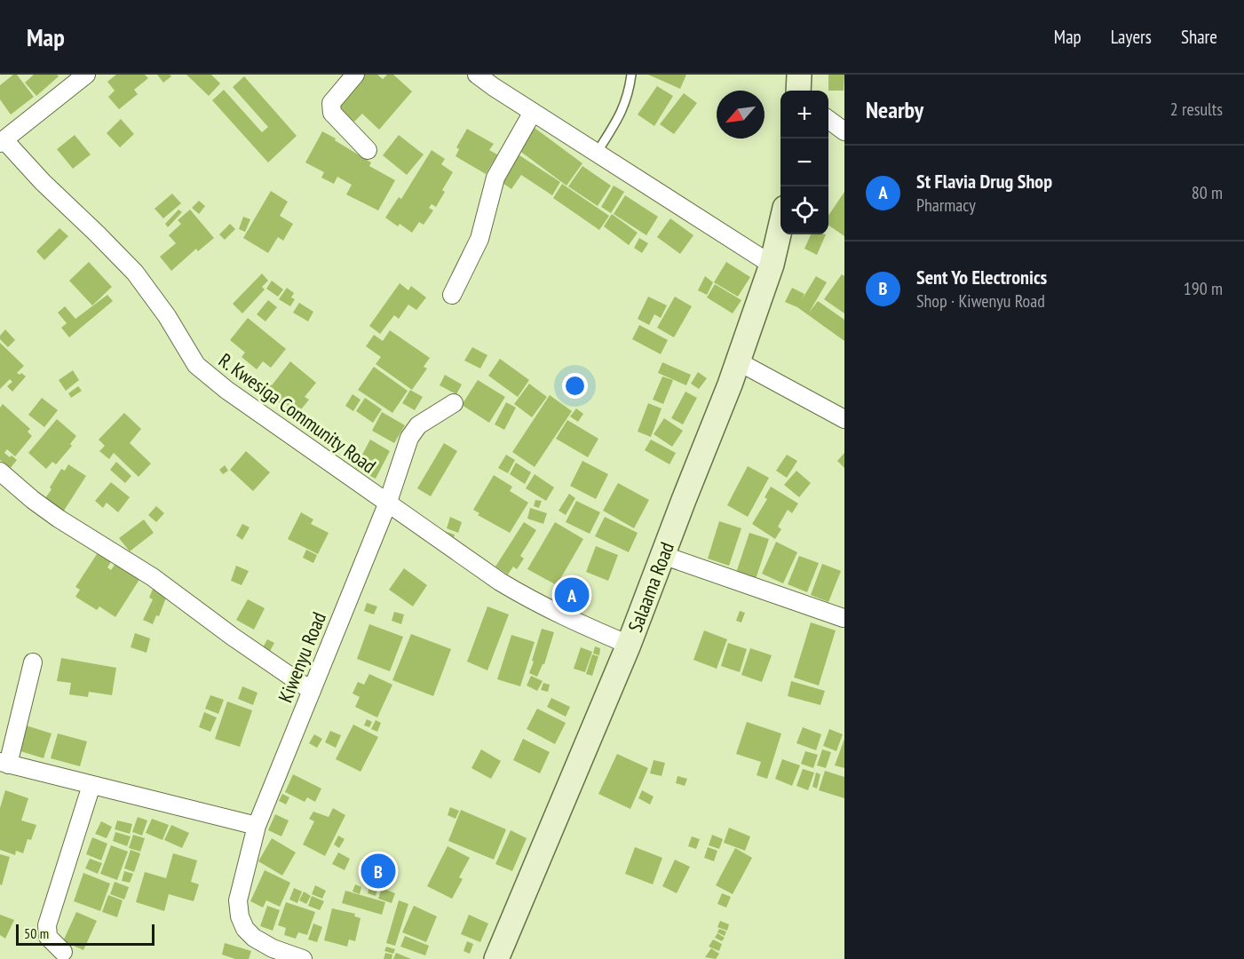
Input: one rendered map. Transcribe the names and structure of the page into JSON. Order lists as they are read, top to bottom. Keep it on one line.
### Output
{"streets":{"main road":["Salaama Road"],"street":["R. Kwesiga Community Road","Kiwenyu Road"]},"crossings":[["R. Kwesiga Community Road","Salaama Road"],["R. Kwesiga Community Road","Kiwenyu Road"]],"scale_bar":"50 m","north":"bottom left","page":{"header":"Map","nav":["Map","Layers","Share"],"heading":["Nearby","2 results"],"map_buttons":["+","−"],"list":[{"mark":"A","name":"St Flavia Drug Shop","note":"Pharmacy","value":"80 m"},{"mark":"B","name":"Sent Yo Electronics","note":"Shop · Kiwenyu Road","value":"190 m"}],"pins":["A","B"],"scale":"50 m"}}
